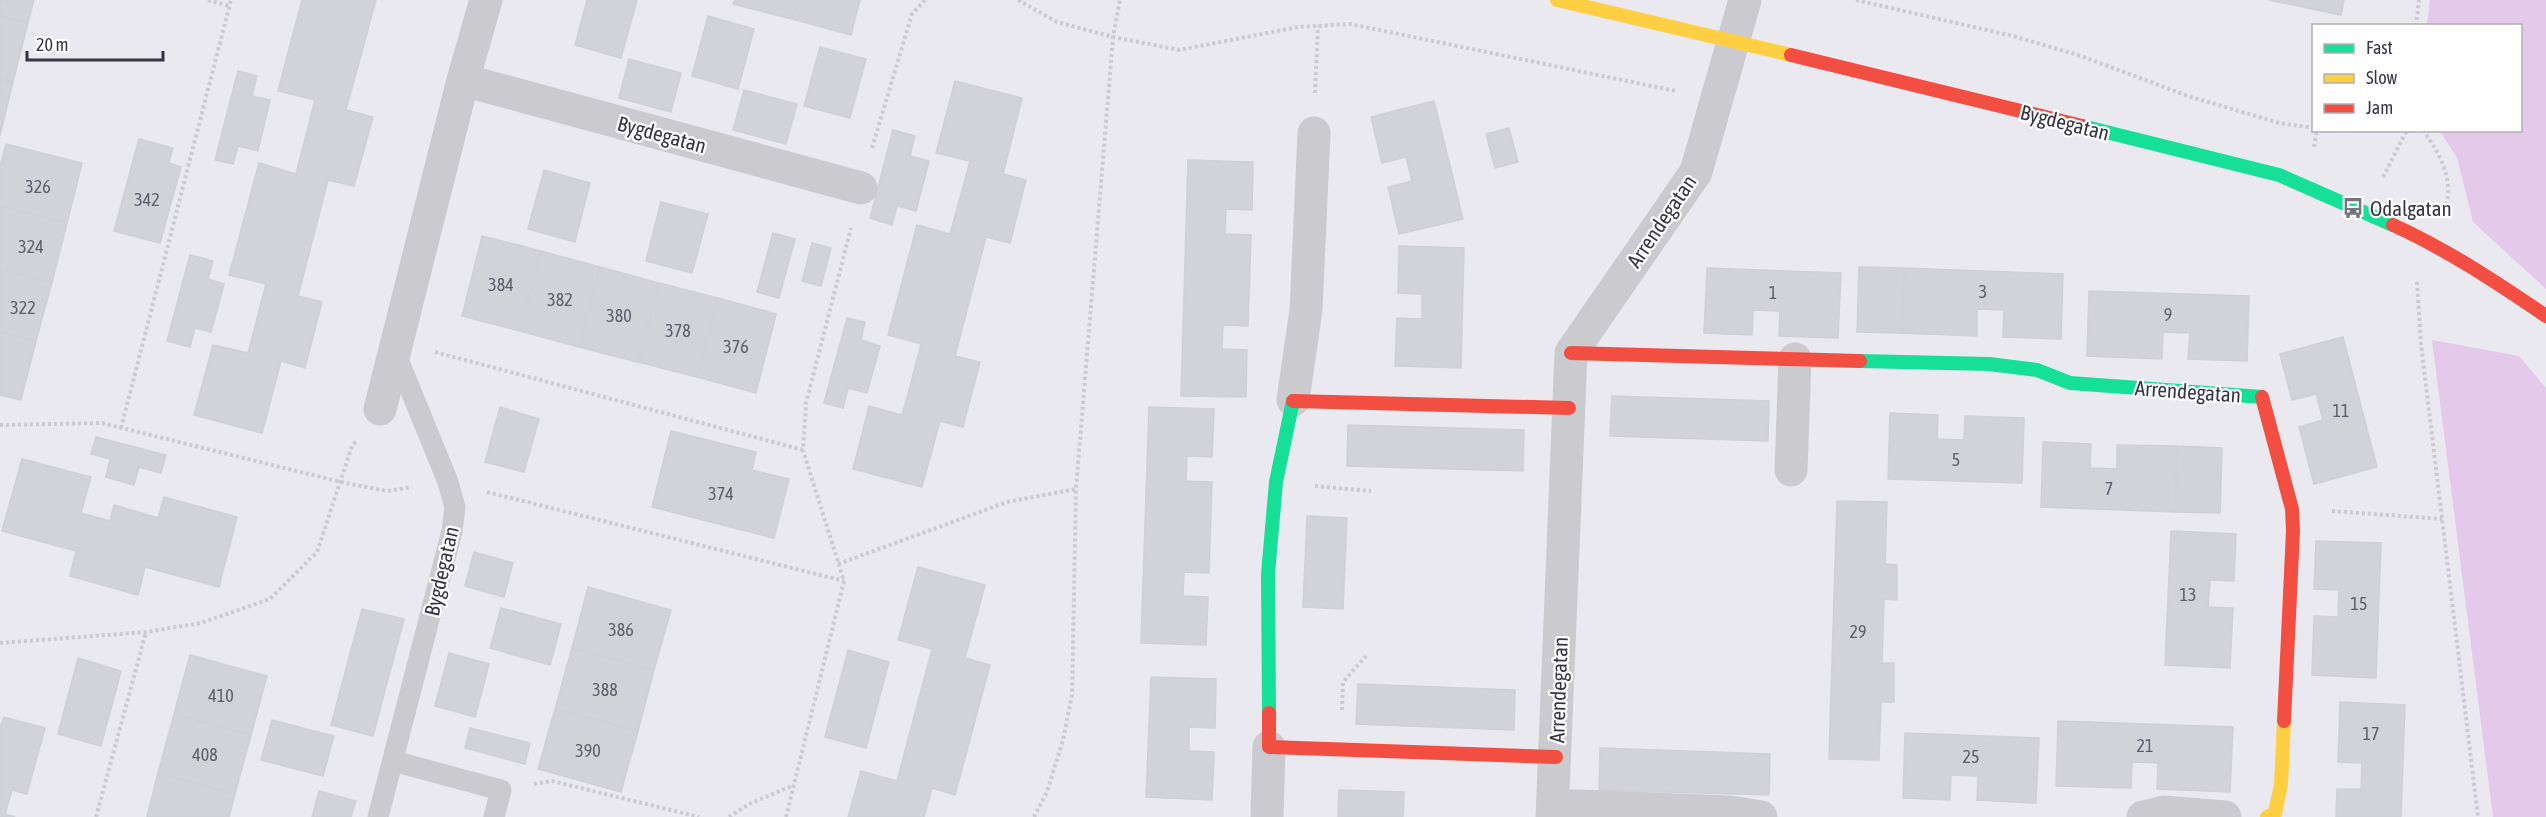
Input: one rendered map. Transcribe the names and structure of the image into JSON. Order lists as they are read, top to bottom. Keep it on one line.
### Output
{"streets":{"street":["Bygdegatan","Arrendegatan"]},"crossings":[["Bygdegatan","Arrendegatan"]],"places":{"bus stop":["Odalgatan"]},"house_numbers":["326","342","324","384","3","1","382","322","9","380","378","376","11","5","7","374","13","15","386","29","388","410","17","21","390","408","25"],"legend":["Fast","Slow","Jam"],"scale_bar":"20 m"}
